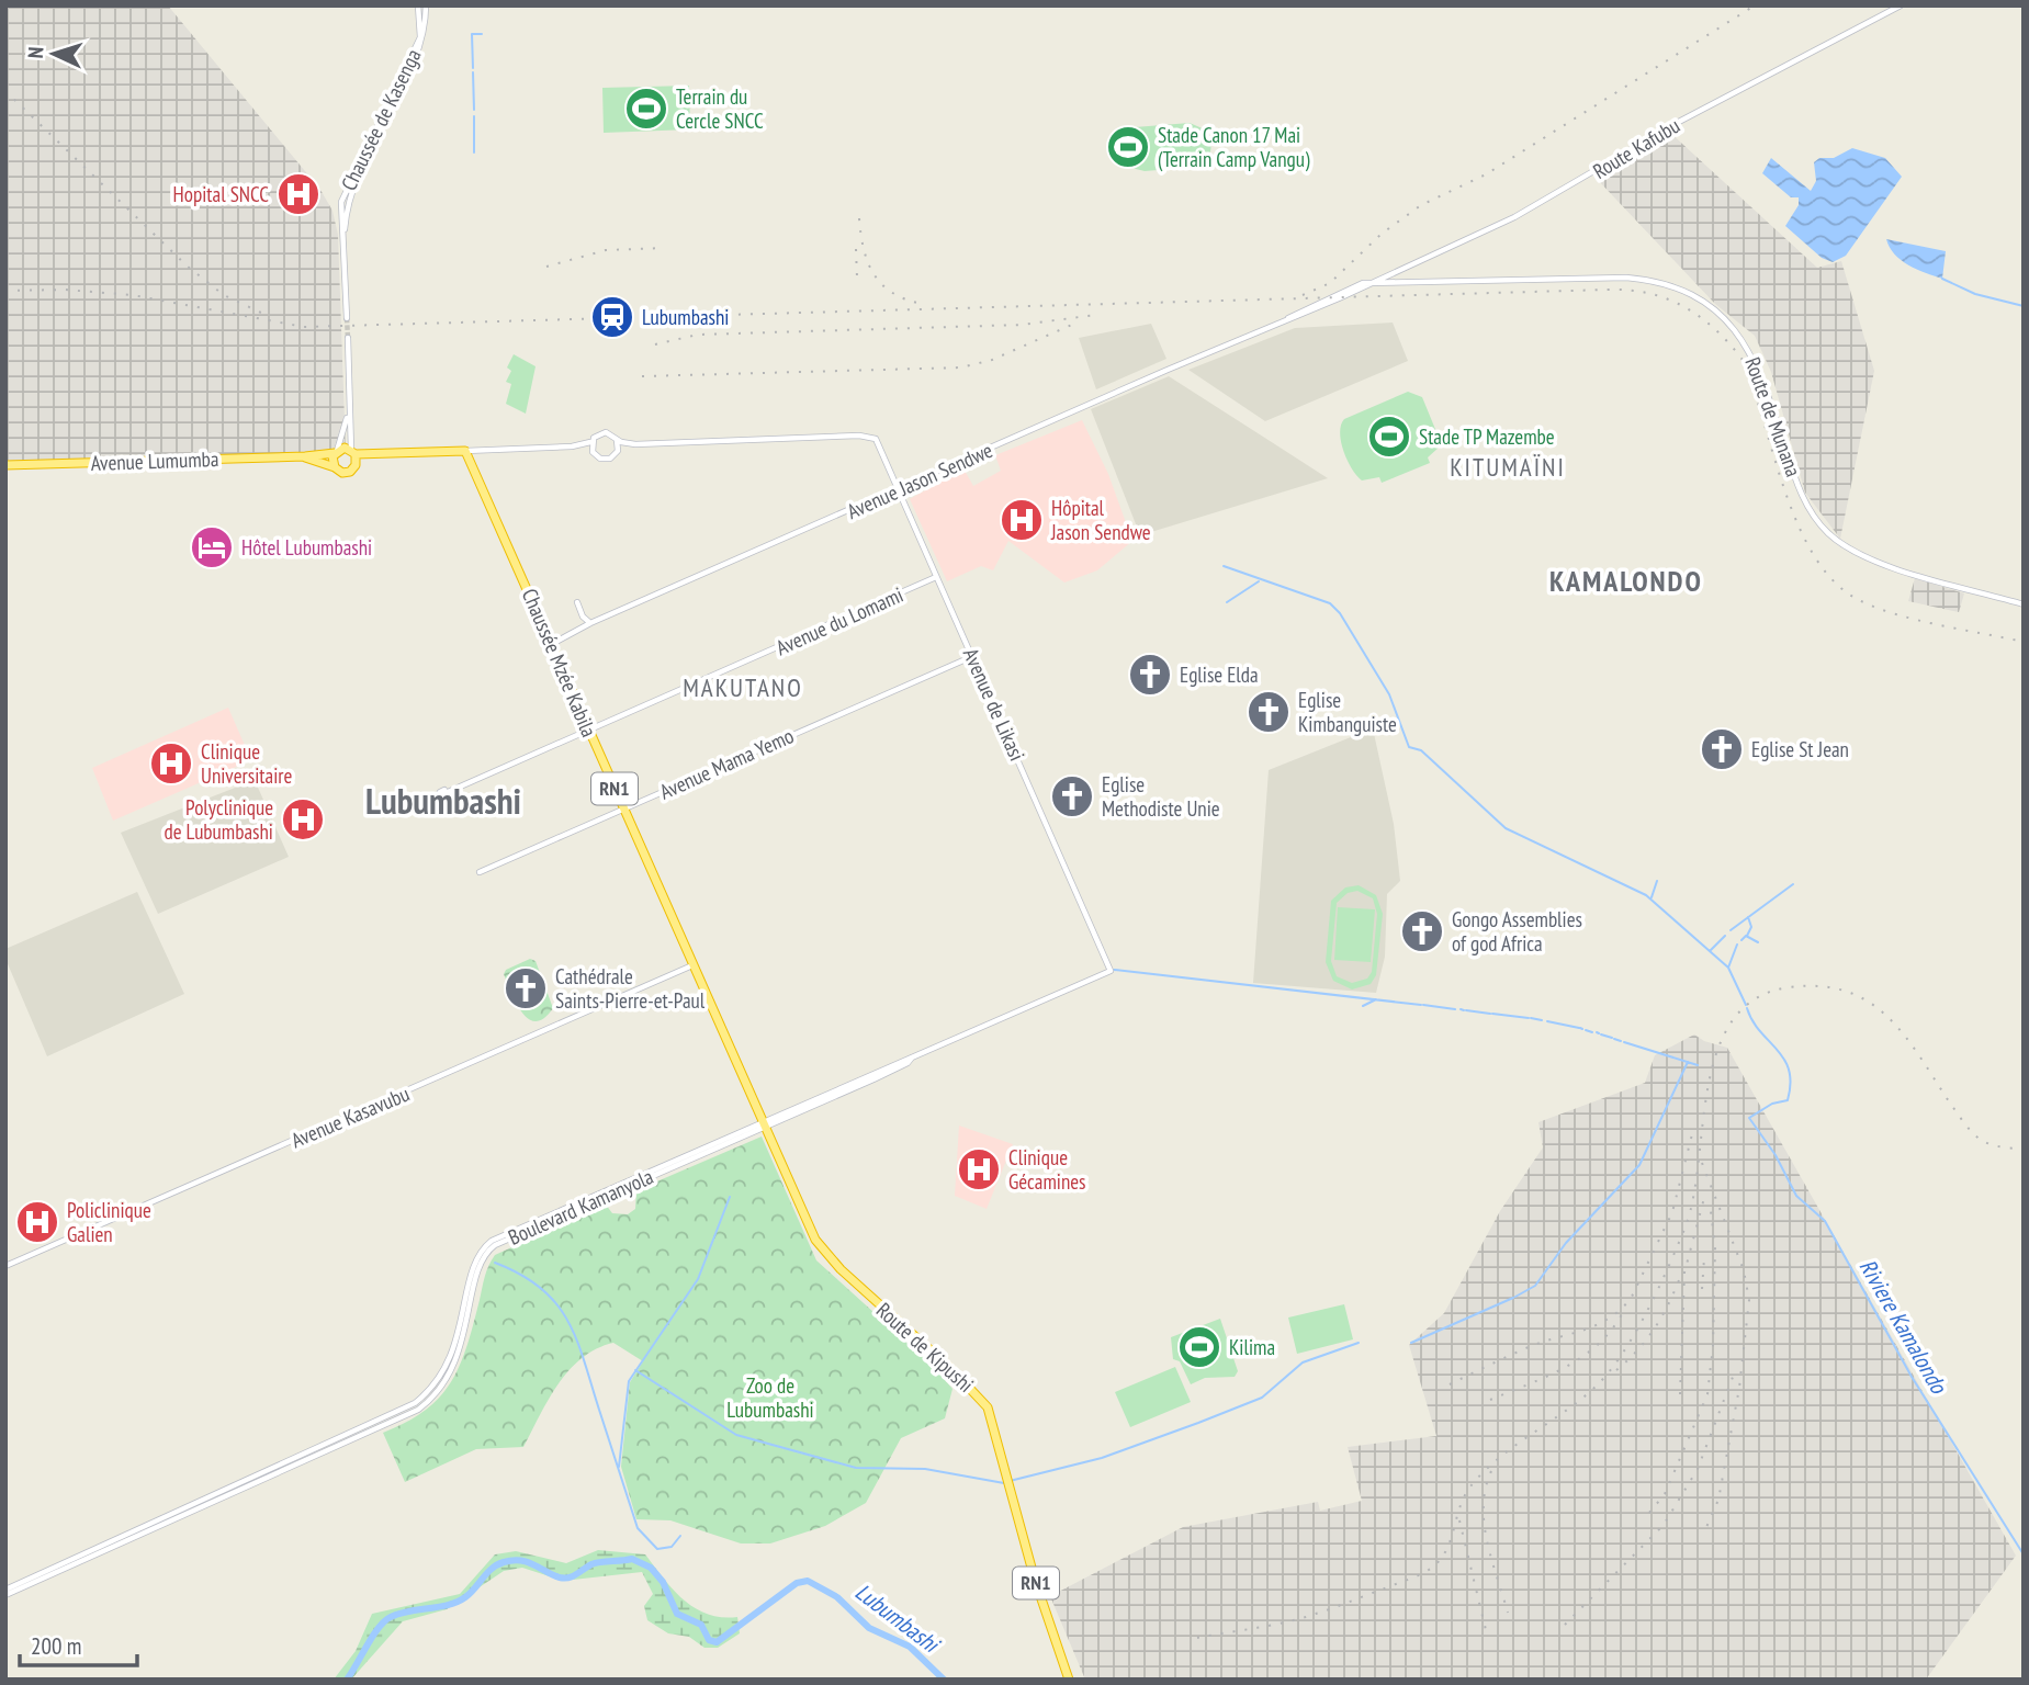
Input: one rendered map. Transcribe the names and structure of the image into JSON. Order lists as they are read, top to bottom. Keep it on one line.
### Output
{"streets":{"highway":["Avenue Lumumba","Chaussée Mzée Kabila","RN1","Route de Kipushi"],"main road":["Chaussée de Kasenga","Route Kafubu","Route de Munana","Avenue Jason Sendwe","Avenue du Lomami","Avenue de Likasi","Avenue Mama Yemo","Avenue Kasavubu","Boulevard Kamanyola"]},"crossings":[["Route Kafubu","Route de Munana"],["Route Kafubu","Avenue Jason Sendwe"],["Route de Munana","Avenue Jason Sendwe"],["Avenue Lumumba","Chaussée Mzée Kabila"],["Avenue Jason Sendwe","Chaussée Mzée Kabila"],["Avenue Jason Sendwe","Avenue de Likasi"],["Avenue du Lomami","Chaussée Mzée Kabila"],["Avenue du Lomami","Avenue de Likasi"],["Chaussée Mzée Kabila","Avenue Mama Yemo"],["Chaussée Mzée Kabila","Avenue Kasavubu"],["Chaussée Mzée Kabila","Boulevard Kamanyola"],["Chaussée Mzée Kabila","Route de Kipushi"],["Avenue de Likasi","Avenue Mama Yemo"],["Avenue de Likasi","Boulevard Kamanyola"],["Boulevard Kamanyola","Route de Kipushi"]],"districts":["KITUMAÏNI","KAMALONDO","MAKUTANO","Lubumbashi"],"water":["Riviere Kamalondo","Lubumbashi"],"parks":["Zoo de Lubumbashi"],"places":{"sports":["Terrain du Cercle SNCC","Stade Canon 17 Mai (Terrain Camp Vangu)","Stade TP Mazembe","Kilima"],"hospital":["Hopital SNCC","Hôpital Jason Sendwe","Clinique Universitaire","Polyclinique de Lubumbashi","Clinique Gécamines","Policlinique Galien"],"station":["Lubumbashi"],"hotel":["Hôtel Lubumbashi"],"church":["Eglise Elda","Eglise Kimbanguiste","Eglise St Jean","Eglise Methodiste Unie","Gongo Assemblies of god Africa","Cathédrale Saints-Pierre-et-Paul"]},"scale_bar":"200 m","north":"left"}
